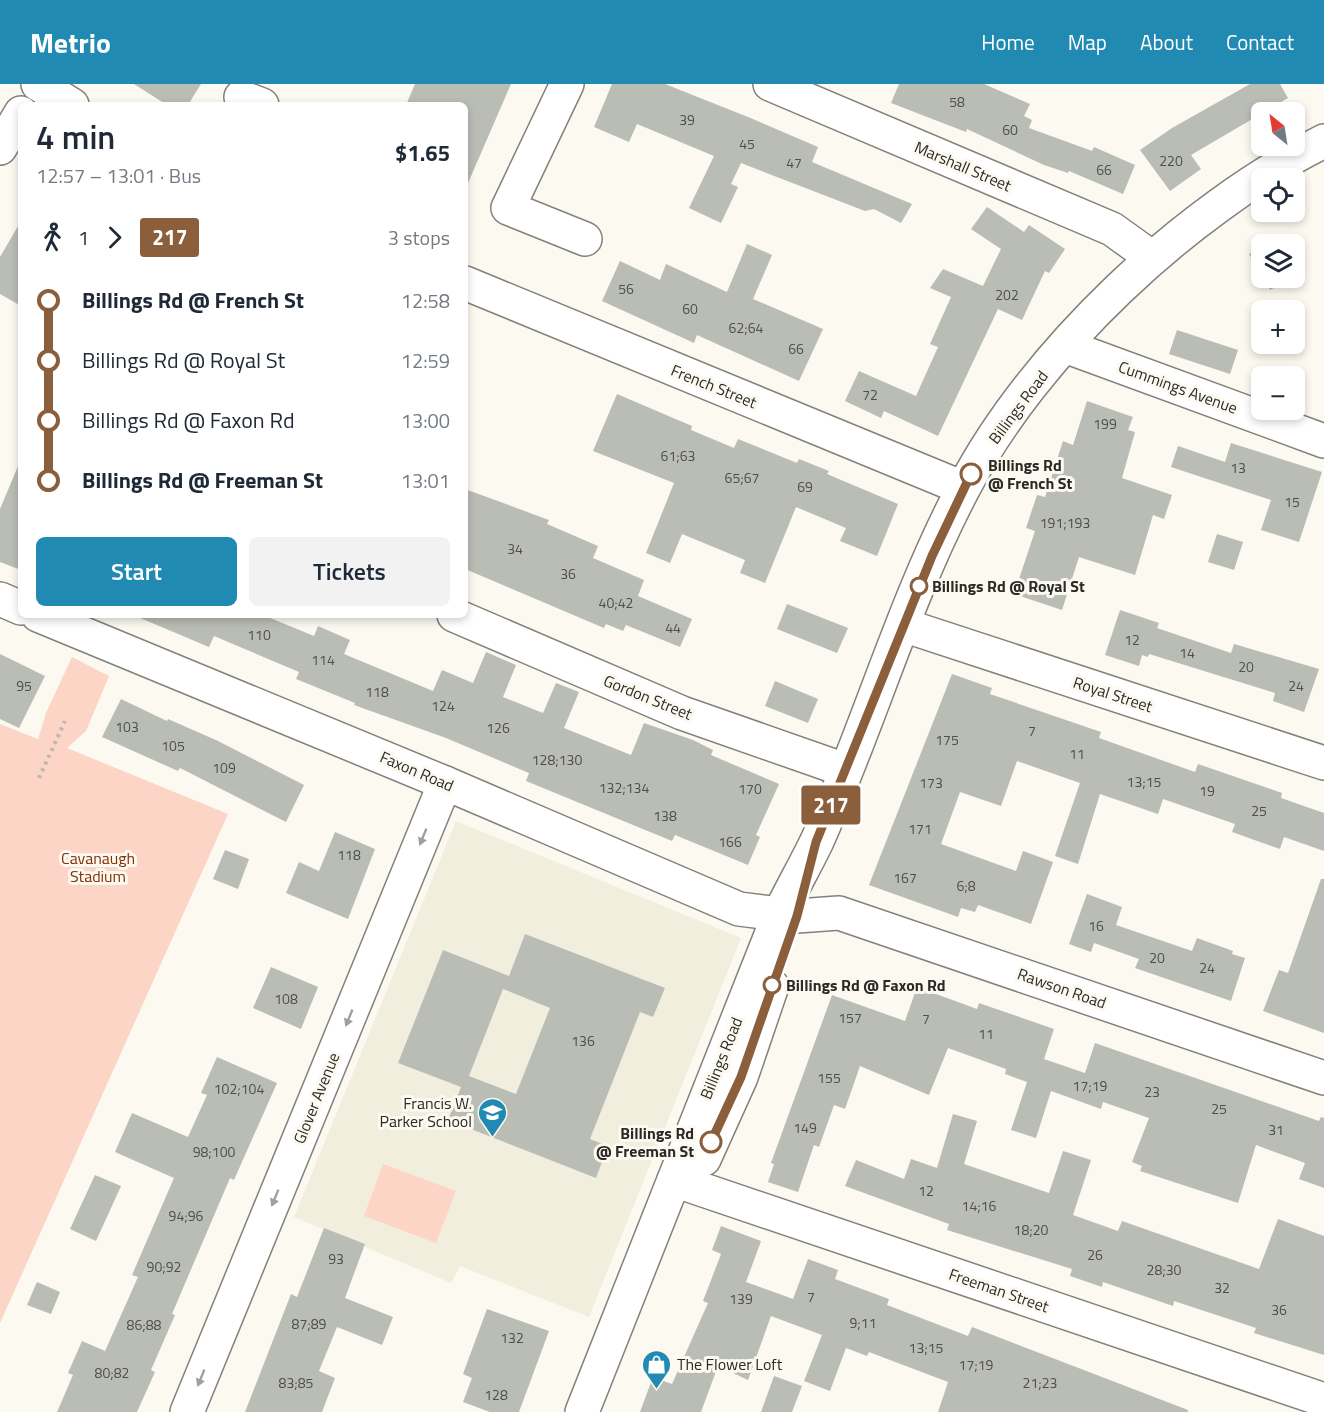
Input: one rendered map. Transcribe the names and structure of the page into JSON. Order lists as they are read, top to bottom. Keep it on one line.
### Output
{"streets":{"street":["Marshall Street","French Street","Cummings Avenue","Billings Road","Royal Street","Gordon Street","Faxon Road","Rawson Road","Glover Avenue","Freeman Street"]},"crossings":[["Marshall Street","Billings Road"],["French Street","Billings Road"],["Cummings Avenue","Billings Road"],["Billings Road","Royal Street"],["Billings Road","Gordon Street"],["Billings Road","Faxon Road"],["Billings Road","Rawson Road"],["Billings Road","Freeman Street"],["Faxon Road","Rawson Road"],["Faxon Road","Glover Avenue"]],"one_way":["Glover Avenue"],"parks":["Cavanaugh Stadium"],"places":{"other":["Billings Rd @ French St","Billings Rd @ Royal St","Billings Rd @ Faxon Rd","Billings Rd @ Freeman St"],"school or university":["Francis W. Parker School"],"shop":["The Flower Loft"]},"lines":["bus line 217"],"house_numbers":["58","39","60","45","220","47","66","56","202","60","62;64","66","72","199","61;63","13","65;67","69","15","191;193","34","36","40;42","44","110","12","14","114","20","95","24","118","124","103","126","7","175","105","11","128;130","109","13;15","173","132;134","170","19","25","138","171","166","118","167","6;8","16","20","24","108","157","7","11","136","155","17;19","102;104","23","25","149","31","98;100","12","14;16","94;96","18;20","26","93","90;92","28;30","32","7","139","36","9;11","87;89","86;88","132","13;15","17;19","80;82","83;85","21;23","128"],"north":"top left","page":{"header":"Metrio","nav":["Home","Map","About","Contact"],"on_map":"217","map_buttons":["+","−"],"heading":["4 min","12:57 – 13:01 · Bus","$1.65"],"legs":["1","217","3 stops"],"list":[{"name":"Billings Rd @ French St","value":"12:58"},{"name":"Billings Rd @ Royal St","value":"12:59"},{"name":"Billings Rd @ Faxon Rd","value":"13:00"},{"name":"Billings Rd @ Freeman St","value":"13:01"}],"buttons":["Start","Tickets"]}}
